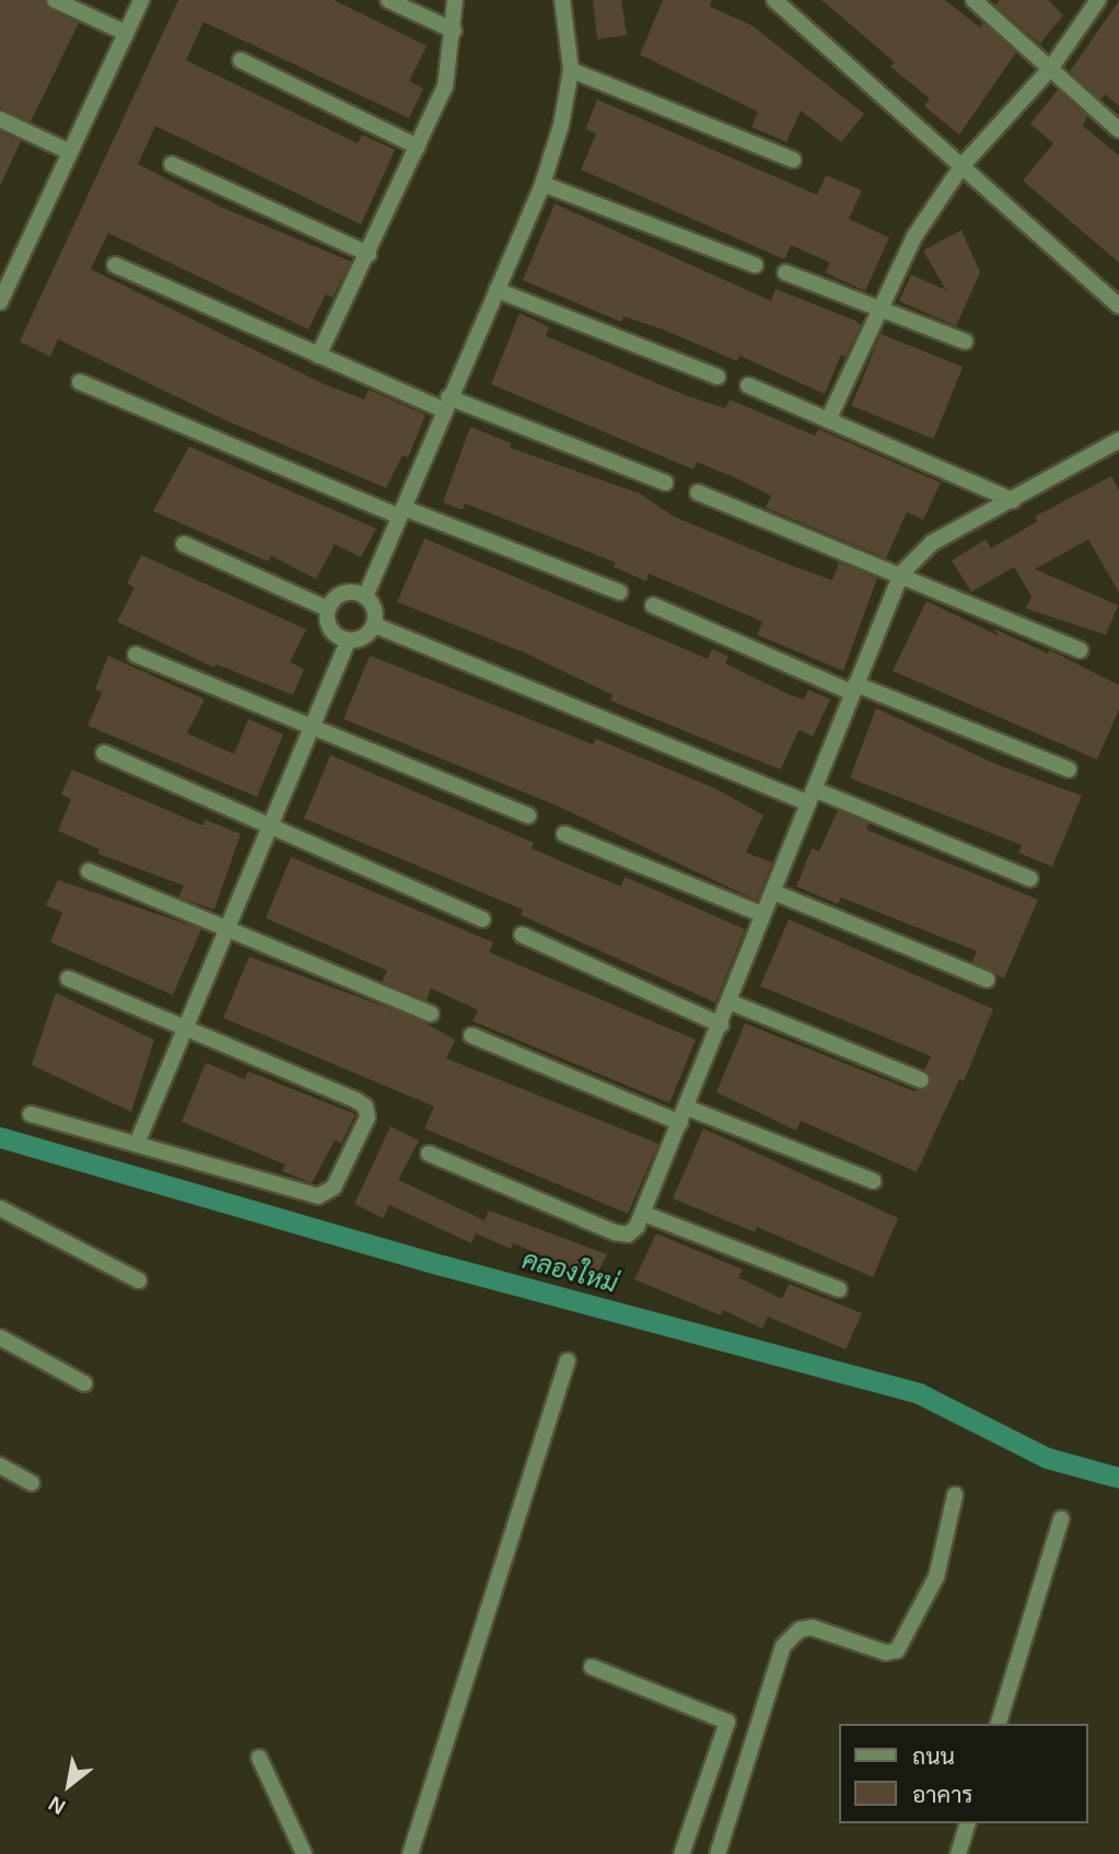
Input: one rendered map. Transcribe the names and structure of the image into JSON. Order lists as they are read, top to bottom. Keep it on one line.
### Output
{"water":["คลองใหม่"],"legend":["ถนน","อาคาร"],"north":"bottom left"}
